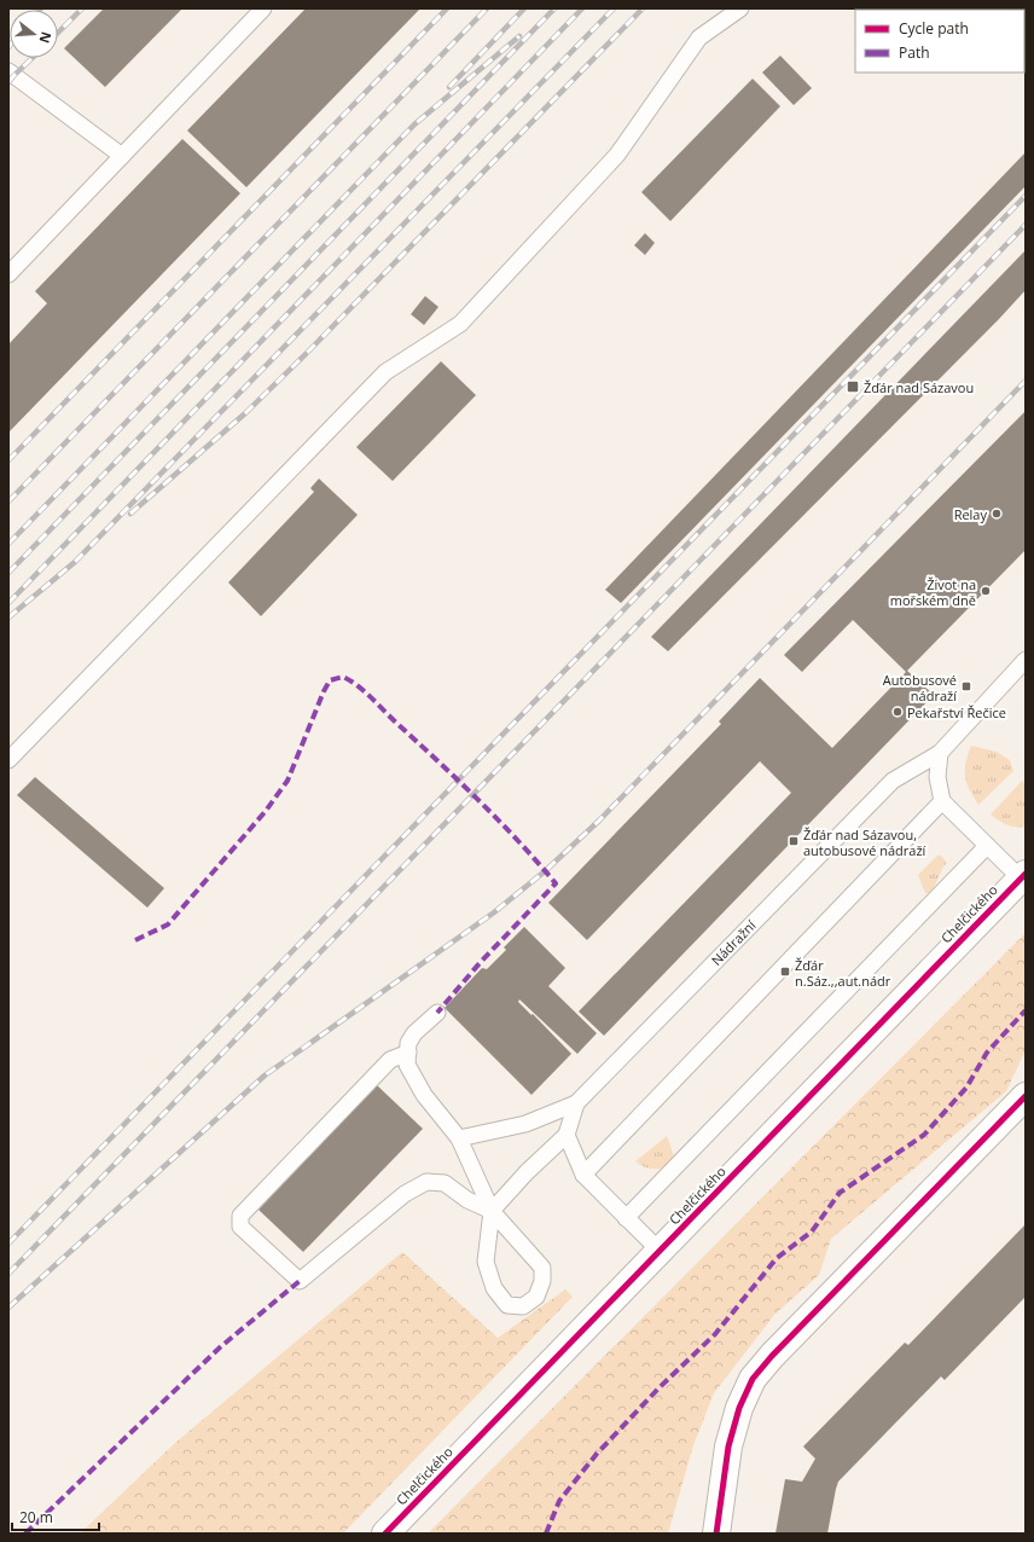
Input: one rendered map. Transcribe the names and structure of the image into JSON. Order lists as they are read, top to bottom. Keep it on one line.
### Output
{"streets":{"street":["Chelčického"],"lane":["Nádražní"]},"places":{"transit":["Žďár nad Sázavou","Autobusové nádraží","Žďár nad Sázavou, autobusové nádraží","Žďár n.Sáz.,,aut.nádr"],"other":["Relay","Život na mořském dně","Pekařství Řečice"]},"legend":["Cycle path","Path"],"scale_bar":"20 m","north":"right"}
